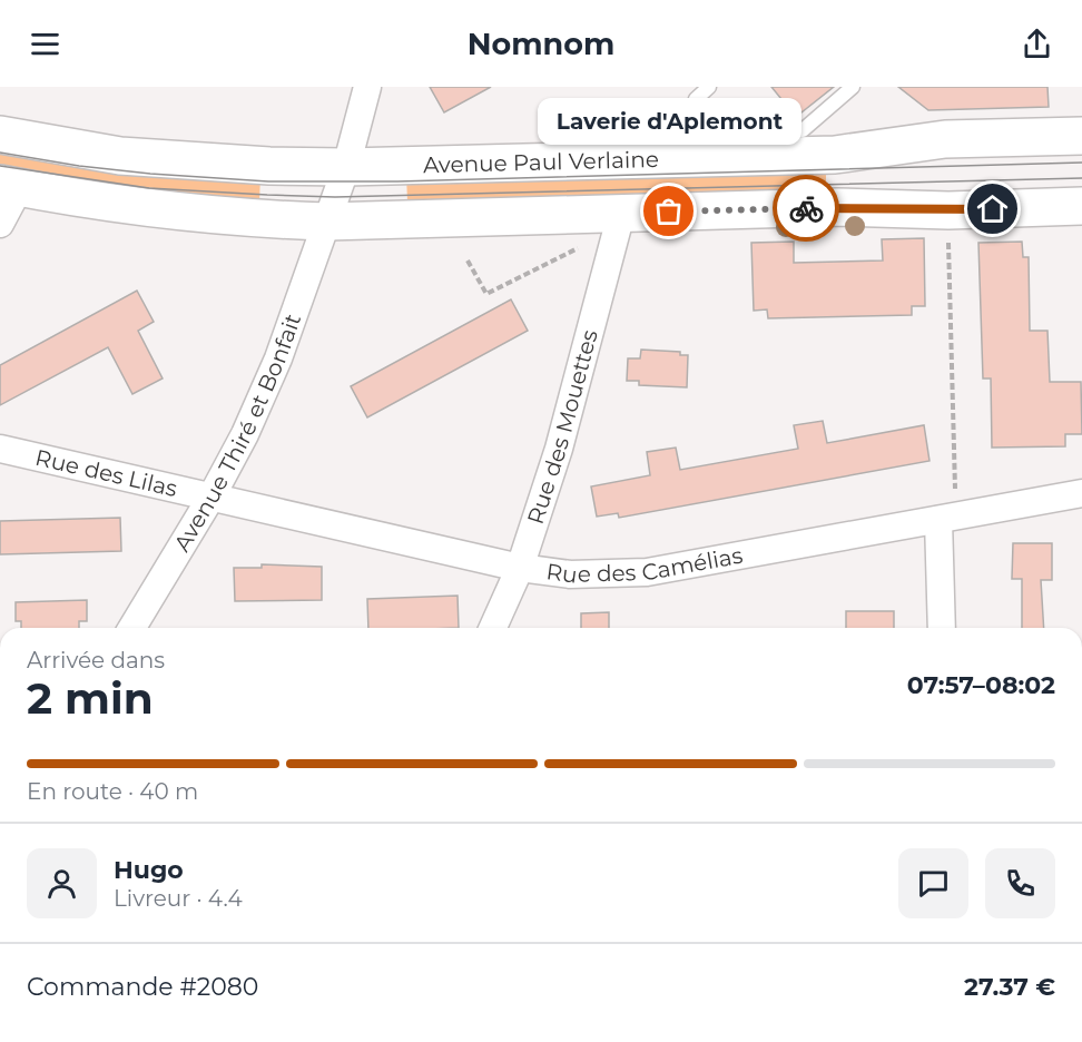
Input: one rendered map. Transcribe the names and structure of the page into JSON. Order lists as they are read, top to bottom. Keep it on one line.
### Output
{"streets":{"street":["Avenue Paul Verlaine","Rue des Mouettes","Avenue Thiré et Bonfait","Rue des Lilas","Rue des Camélias"]},"crossings":[["Avenue Paul Verlaine","Avenue Thiré et Bonfait"],["Rue des Mouettes","Rue des Camélias"],["Avenue Thiré et Bonfait","Rue des Lilas"],["Avenue Thiré et Bonfait","Rue des Camélias"],["Rue des Lilas","Rue des Camélias"]],"places":["Laverie d'Aplemont"],"page":{"header":"Nomnom","bubble":"Laverie d'Aplemont","heading":["2 min","Arrivée dans","07:57–08:02"],"panel":["Hugo","Livreur · 4.4","Commande #2080","27.37 €"],"bar":"En route · 40 m"}}
